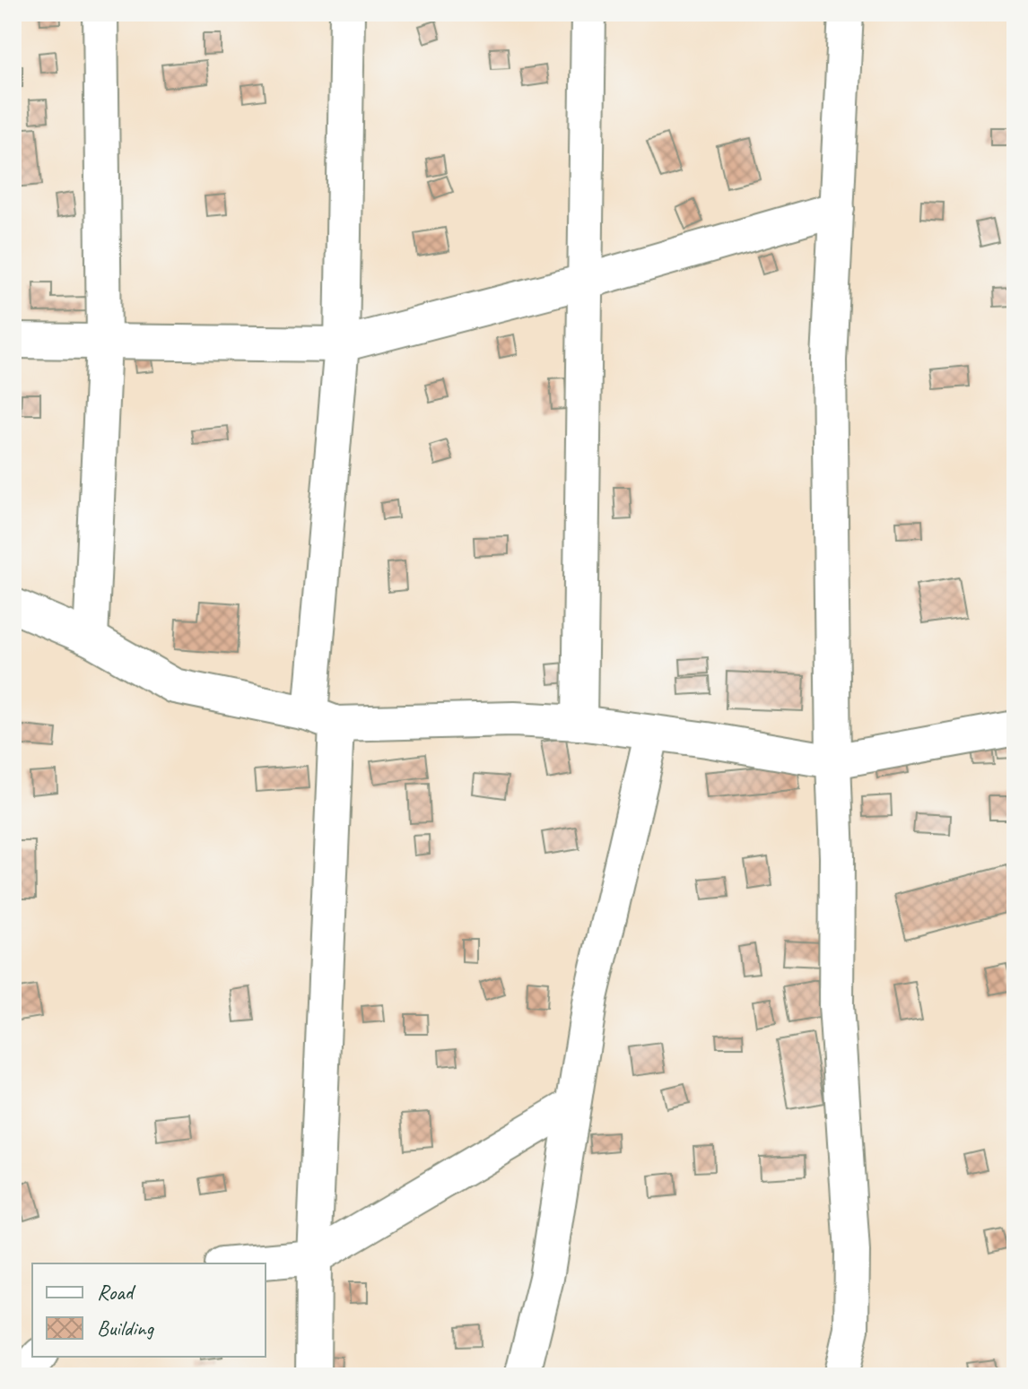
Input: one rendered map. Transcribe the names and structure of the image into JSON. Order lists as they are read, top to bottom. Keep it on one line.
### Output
{"legend":["Road","Building"]}
